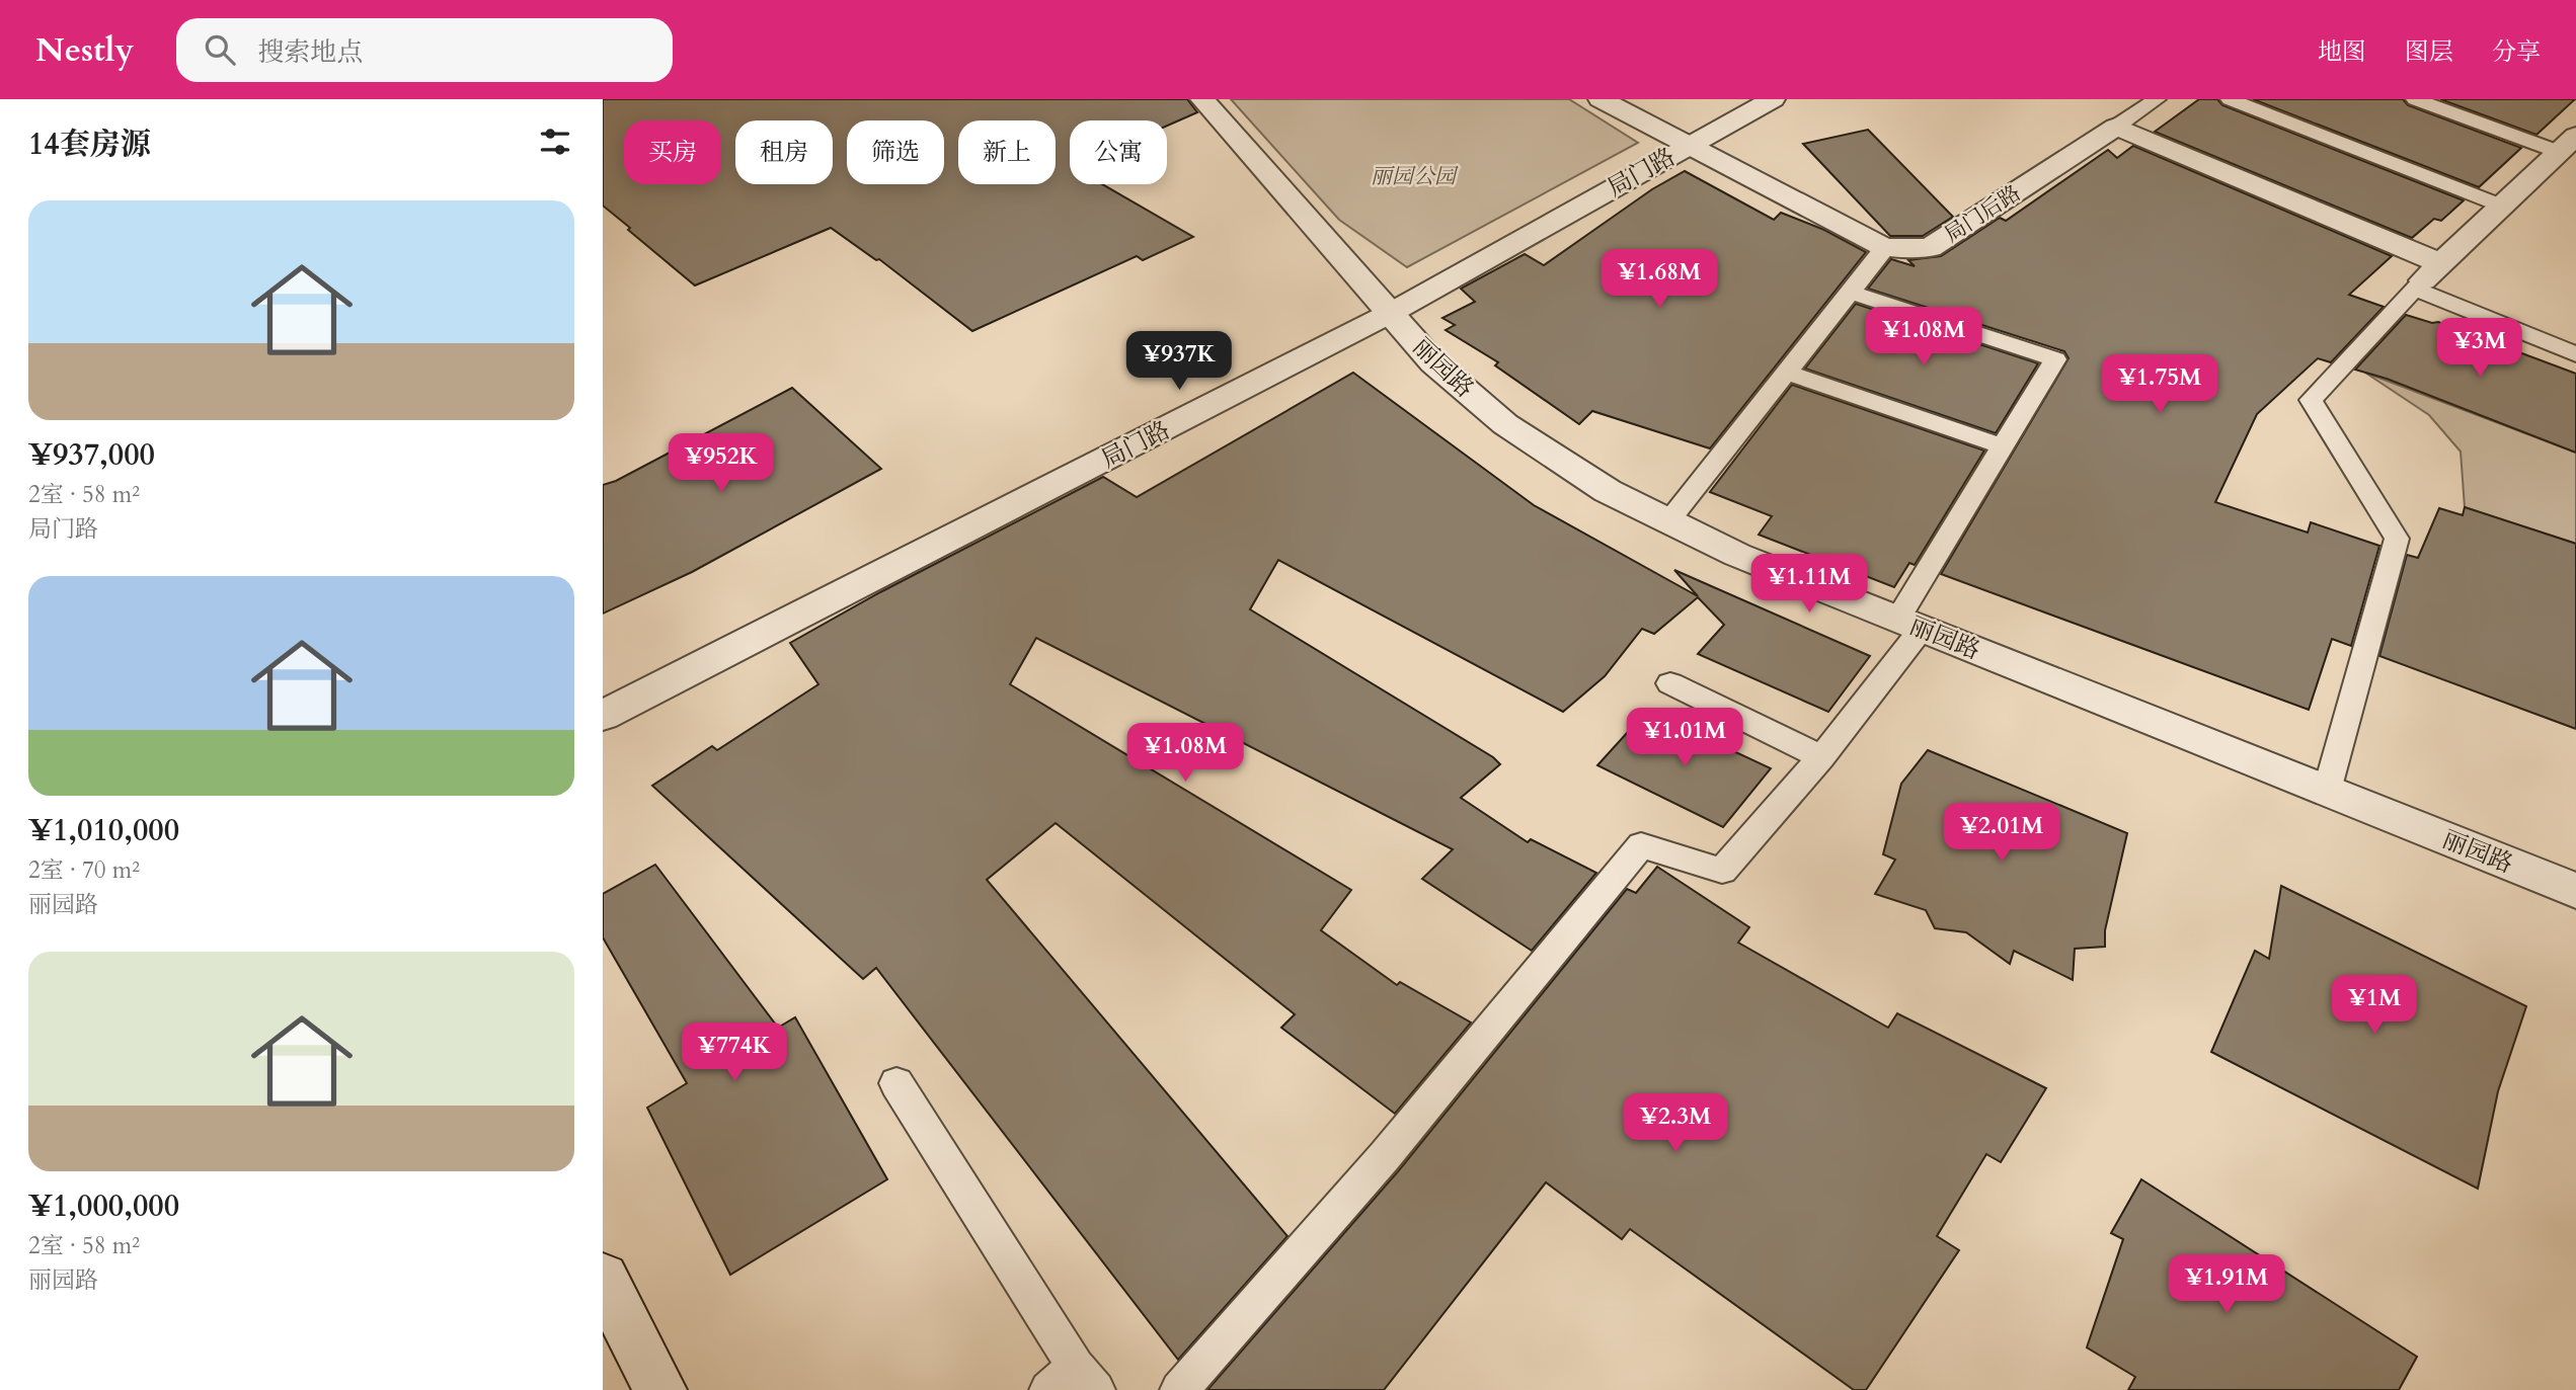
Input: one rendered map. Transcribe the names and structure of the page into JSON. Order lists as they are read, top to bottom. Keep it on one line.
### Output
{"streets":{"street":["局门路","局门后路","丽园路"]},"crossings":[["局门路","局门后路"],["局门路","丽园路"]],"parks":["丽园公园"],"page":{"header":"Nestly","search":"搜索地点","nav":["地图","图层","分享"],"heading":"14套房源","chip":["买房","租房","筛选","新上","公寓"],"list":[{"name":"¥937,000","note":"2室 · 58 m² · 局门路"},{"name":"¥1,010,000","note":"2室 · 70 m² · 丽园路"},{"name":"¥1,000,000","note":"2室 · 58 m² · 丽园路"}],"price":["¥1.68M","¥1.08M","¥3M","¥937K","¥1.75M","¥952K","¥1.11M","¥1.01M","¥1.08M","¥2.01M","¥1M","¥774K","¥2.3M","¥1.91M"]}}
